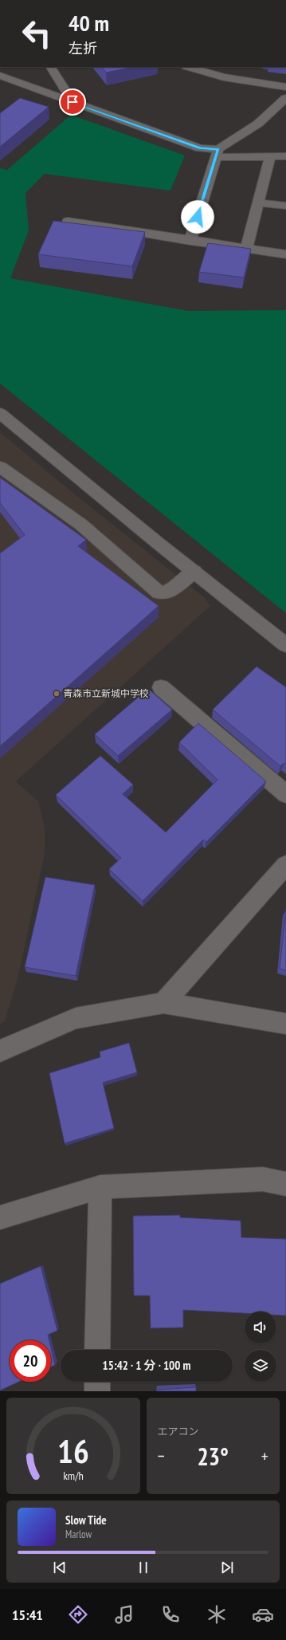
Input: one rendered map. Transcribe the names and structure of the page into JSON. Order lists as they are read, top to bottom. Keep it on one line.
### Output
{"places":["青森市立新城中学校"],"page":{"turn":["40 m","左折"],"limit":"20","trip":"15:42 · 1 分 · 100 m","tile":"エアコン","heat":["−","23°","+"],"song":["Slow Tide","Marlow"],"tabs":"15:41","gauge":["16","km/h"]}}
